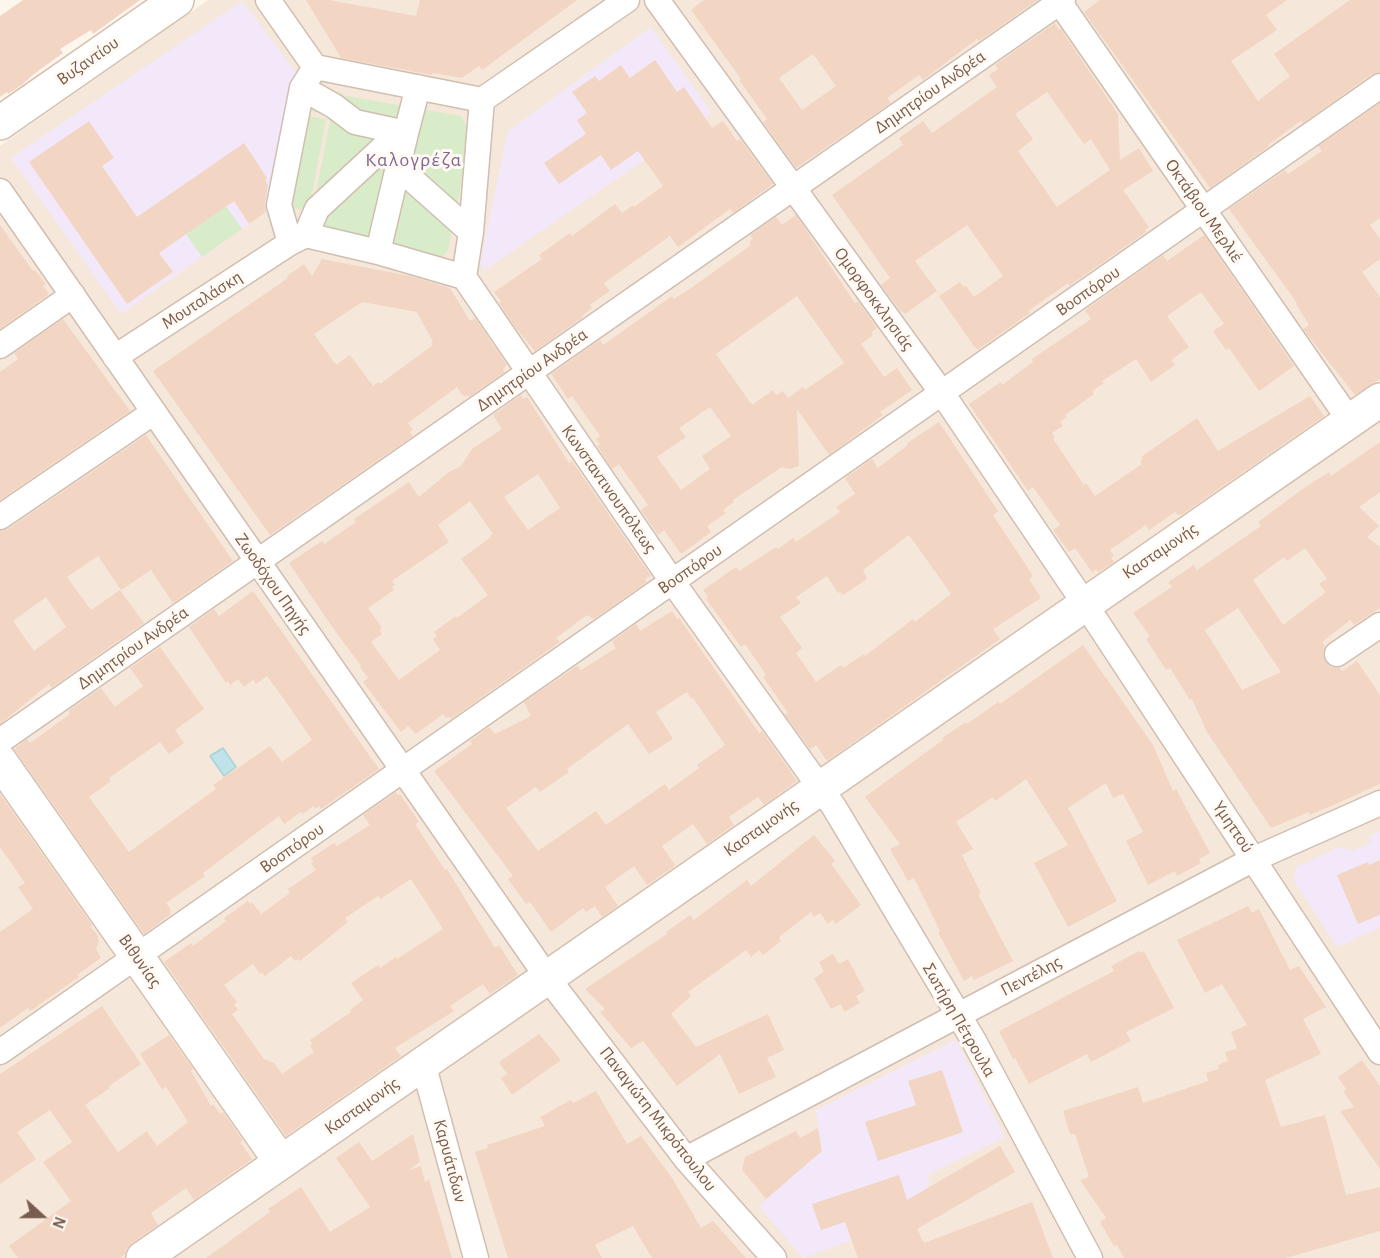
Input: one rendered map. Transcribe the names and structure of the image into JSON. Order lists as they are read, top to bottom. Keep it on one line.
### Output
{"streets":{"street":["Βυζαντίου","Δημητρίου Ανδρέα","Οκτάβιου Μερλιέ","Βοσπόρου","Ομορφοκκλησιάς","Μουταλάσκη","Κωνσταντινουπόλεως","Κασταμονής","Ζωοδόχου Πηγής","Υμηττού","Βιθυνίας","Πεντέλης","Σωτήρη Πέτρουλα","Παναγιώτη Μικρόπουλου","Καρυάτιδων"]},"crossings":[["Δημητρίου Ανδρέα","Οκτάβιου Μερλιέ"],["Δημητρίου Ανδρέα","Ομορφοκκλησιάς"],["Δημητρίου Ανδρέα","Κωνσταντινουπόλεως"],["Δημητρίου Ανδρέα","Ζωοδόχου Πηγής"],["Οκτάβιου Μερλιέ","Βοσπόρου"],["Οκτάβιου Μερλιέ","Κασταμονής"],["Βοσπόρου","Ομορφοκκλησιάς"],["Βοσπόρου","Κωνσταντινουπόλεως"],["Βοσπόρου","Ζωοδόχου Πηγής"],["Βοσπόρου","Βιθυνίας"],["Ομορφοκκλησιάς","Κασταμονής"],["Ομορφοκκλησιάς","Υμηττού"],["Μουταλάσκη","Ζωοδόχου Πηγής"],["Κωνσταντινουπόλεως","Κασταμονής"],["Κωνσταντινουπόλεως","Σωτήρη Πέτρουλα"],["Κασταμονής","Ζωοδόχου Πηγής"],["Κασταμονής","Υμηττού"],["Κασταμονής","Βιθυνίας"],["Κασταμονής","Σωτήρη Πέτρουλα"],["Κασταμονής","Παναγιώτη Μικρόπουλου"],["Κασταμονής","Καρυάτιδων"],["Ζωοδόχου Πηγής","Παναγιώτη Μικρόπουλου"],["Υμηττού","Πεντέλης"],["Πεντέλης","Σωτήρη Πέτρουλα"],["Πεντέλης","Παναγιώτη Μικρόπουλου"]],"districts":["Καλογρέζα"],"north":"right"}
